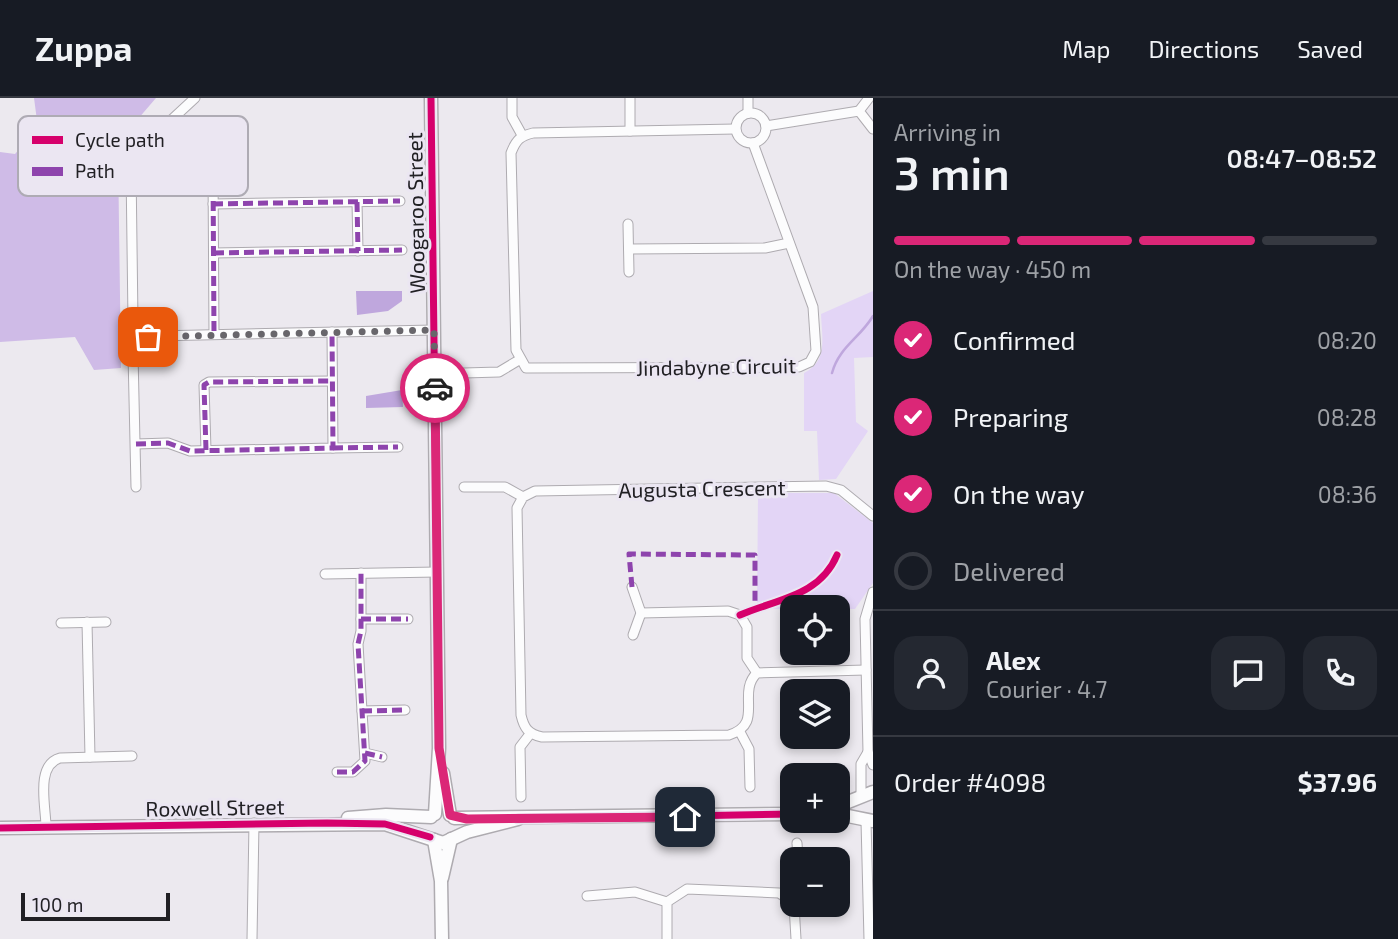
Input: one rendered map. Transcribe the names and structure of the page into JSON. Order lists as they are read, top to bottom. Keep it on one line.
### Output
{"streets":{"main road":["Woogaroo Street","Roxwell Street"],"street":["Jindabyne Circuit","Augusta Crescent"]},"crossings":[["Woogaroo Street","Roxwell Street"]],"legend":["Cycle path","Path"],"scale_bar":"100 m","page":{"header":"Zuppa","nav":["Map","Directions","Saved"],"heading":["3 min","Arriving in","08:47–08:52"],"panel":["Alex","Courier · 4.7","Order #4098","$37.96"],"bar":"On the way · 450 m","list":[["Confirmed","08:20"],["Preparing","08:28"],["On the way","08:36"],"Delivered"],"map_buttons":["+","−"],"scale":"100 m"}}
